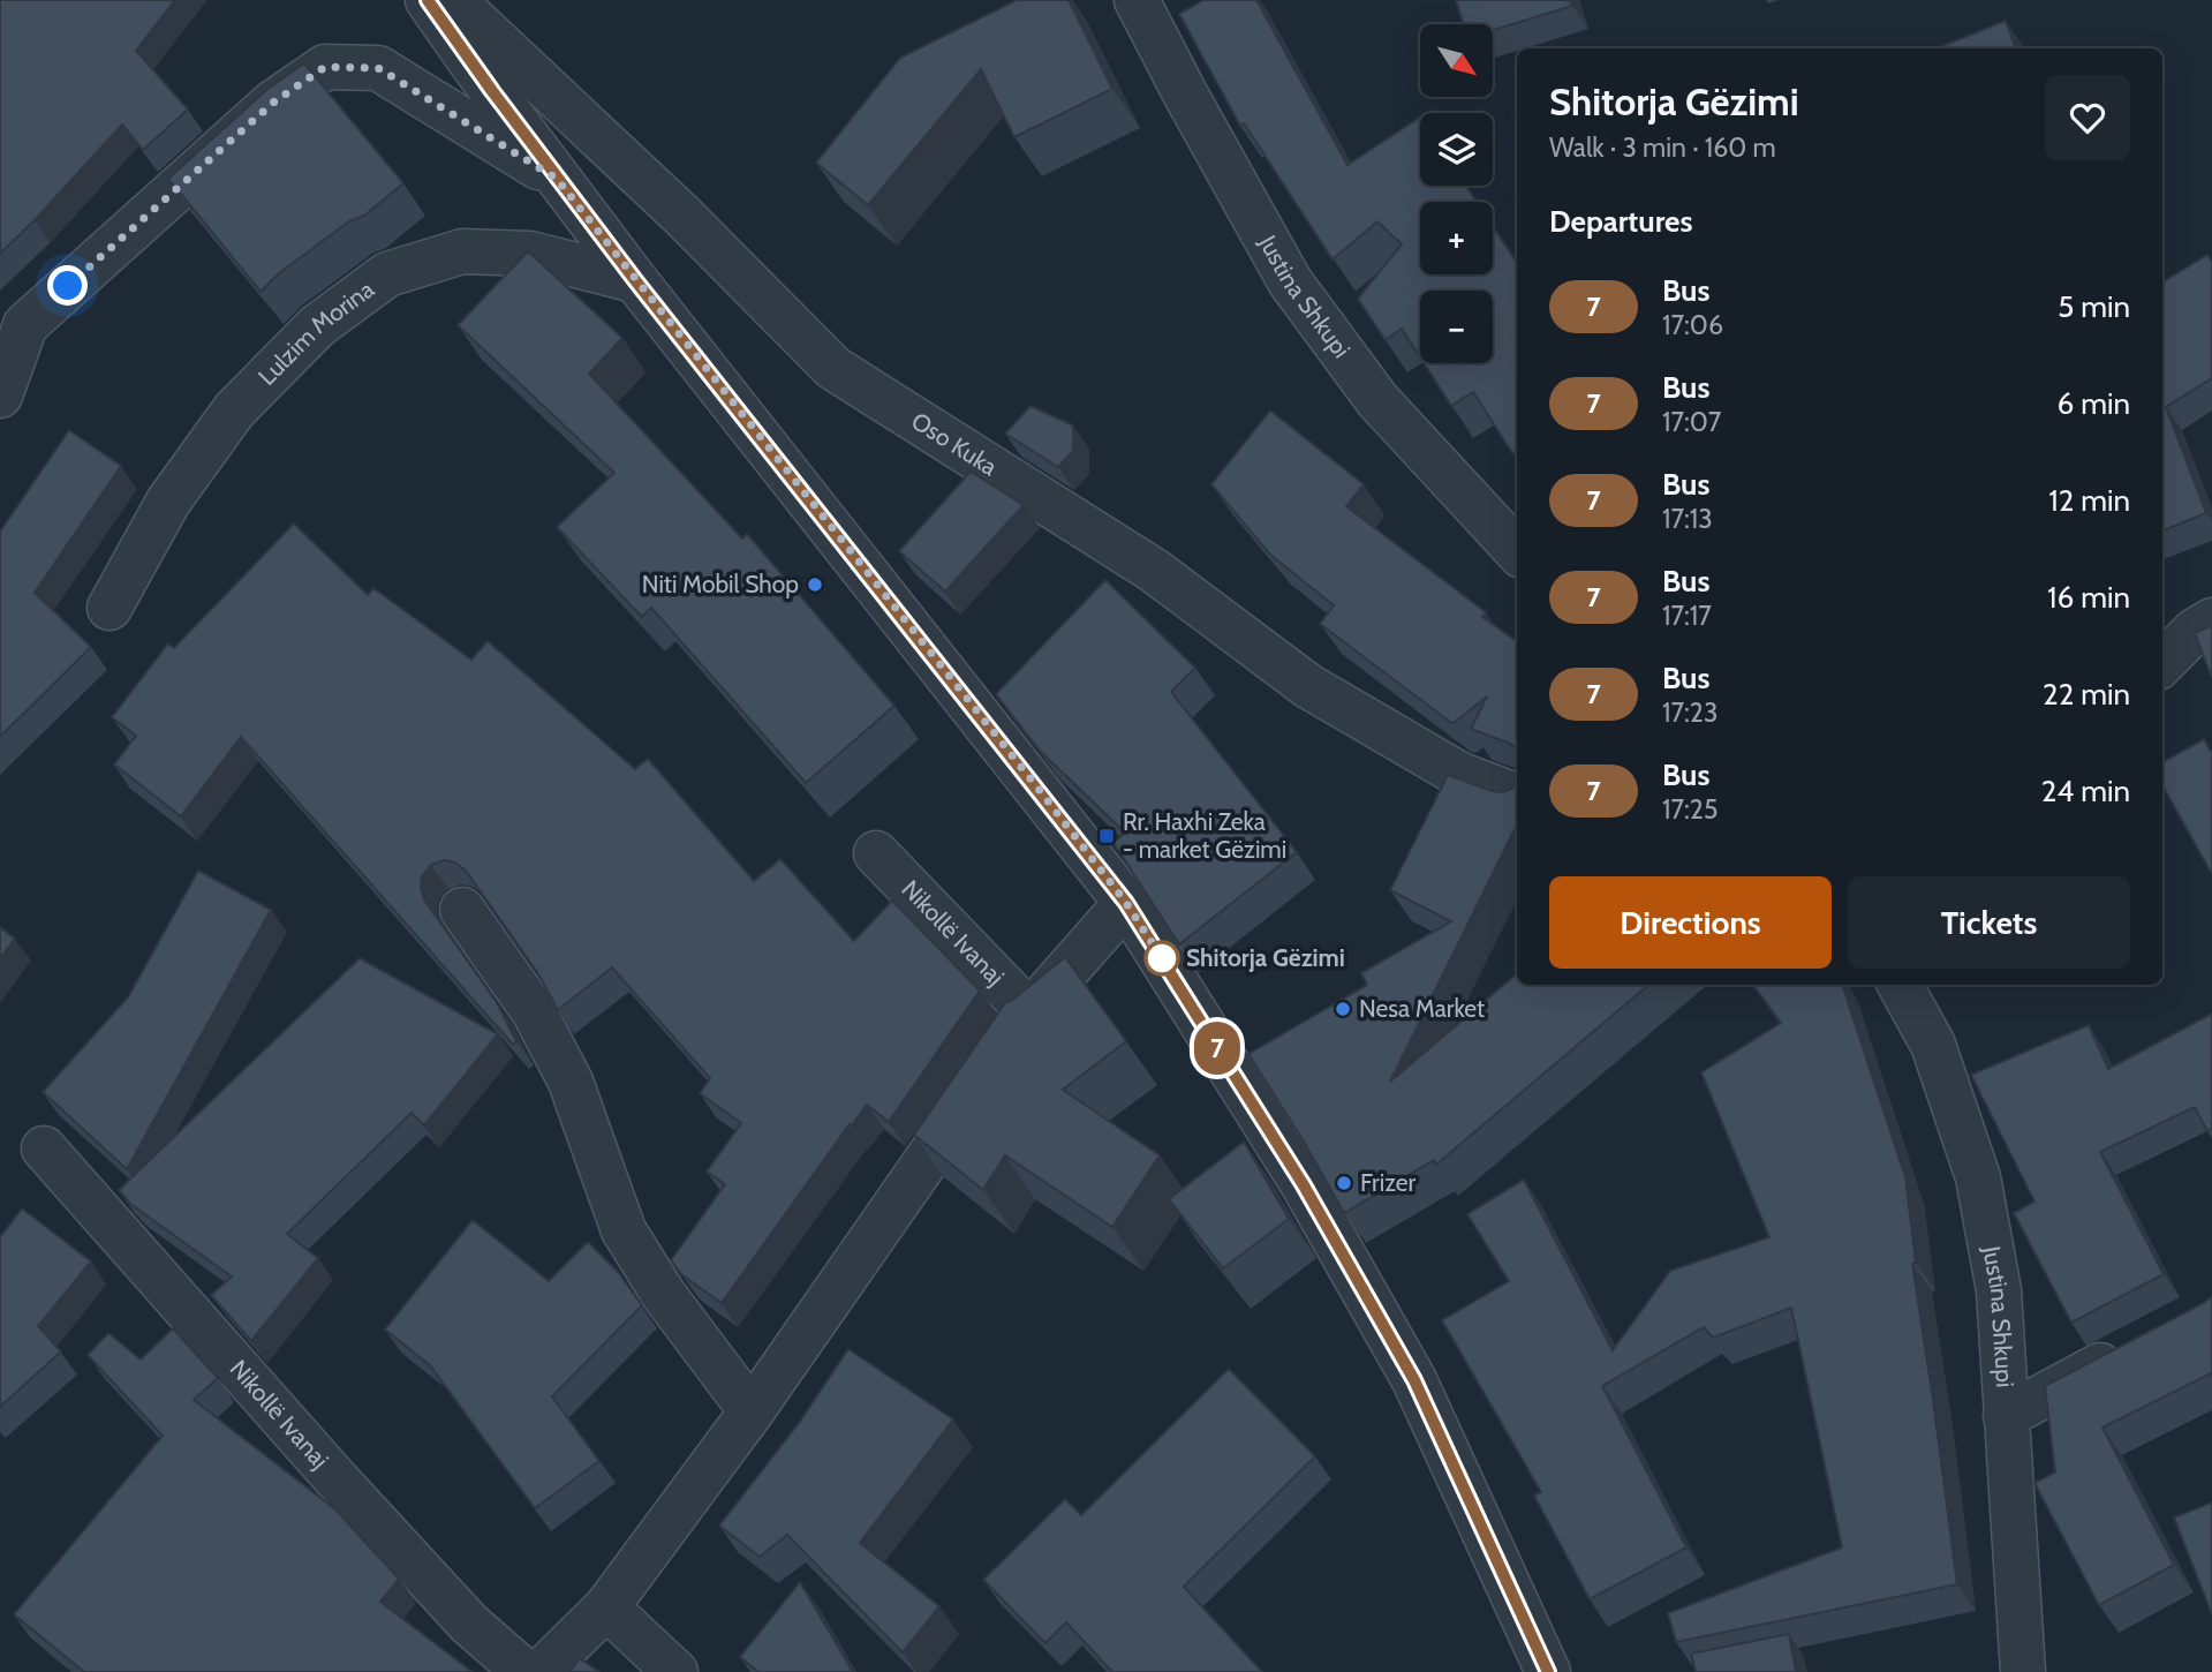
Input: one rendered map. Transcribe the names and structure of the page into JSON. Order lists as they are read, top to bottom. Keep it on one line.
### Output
{"streets":{"street":["Justina Shkupi","Lulzim Morina","Oso Kuka","Nikollë Ivanaj"]},"places":{"other":["Niti Mobil Shop","Shitorja Gëzimi","Nesa Market","Frizer"],"transit":["Rr. Haxhi Zeka - market Gëzimi"]},"lines":["bus line 7"],"north":"bottom right","page":{"on_map":"7","map_buttons":["+","−"],"heading":[["Shitorja Gëzimi","Walk · 3 min · 160 m"],"Departures"],"list":[{"mark":"7","name":"Bus","note":"17:06","value":"5 min"},{"mark":"7","name":"Bus","note":"17:07","value":"6 min"},{"mark":"7","name":"Bus","note":"17:13","value":"12 min"},{"mark":"7","name":"Bus","note":"17:17","value":"16 min"},{"mark":"7","name":"Bus","note":"17:23","value":"22 min"},{"mark":"7","name":"Bus","note":"17:25","value":"24 min"}],"buttons":["Directions","Tickets"]}}
